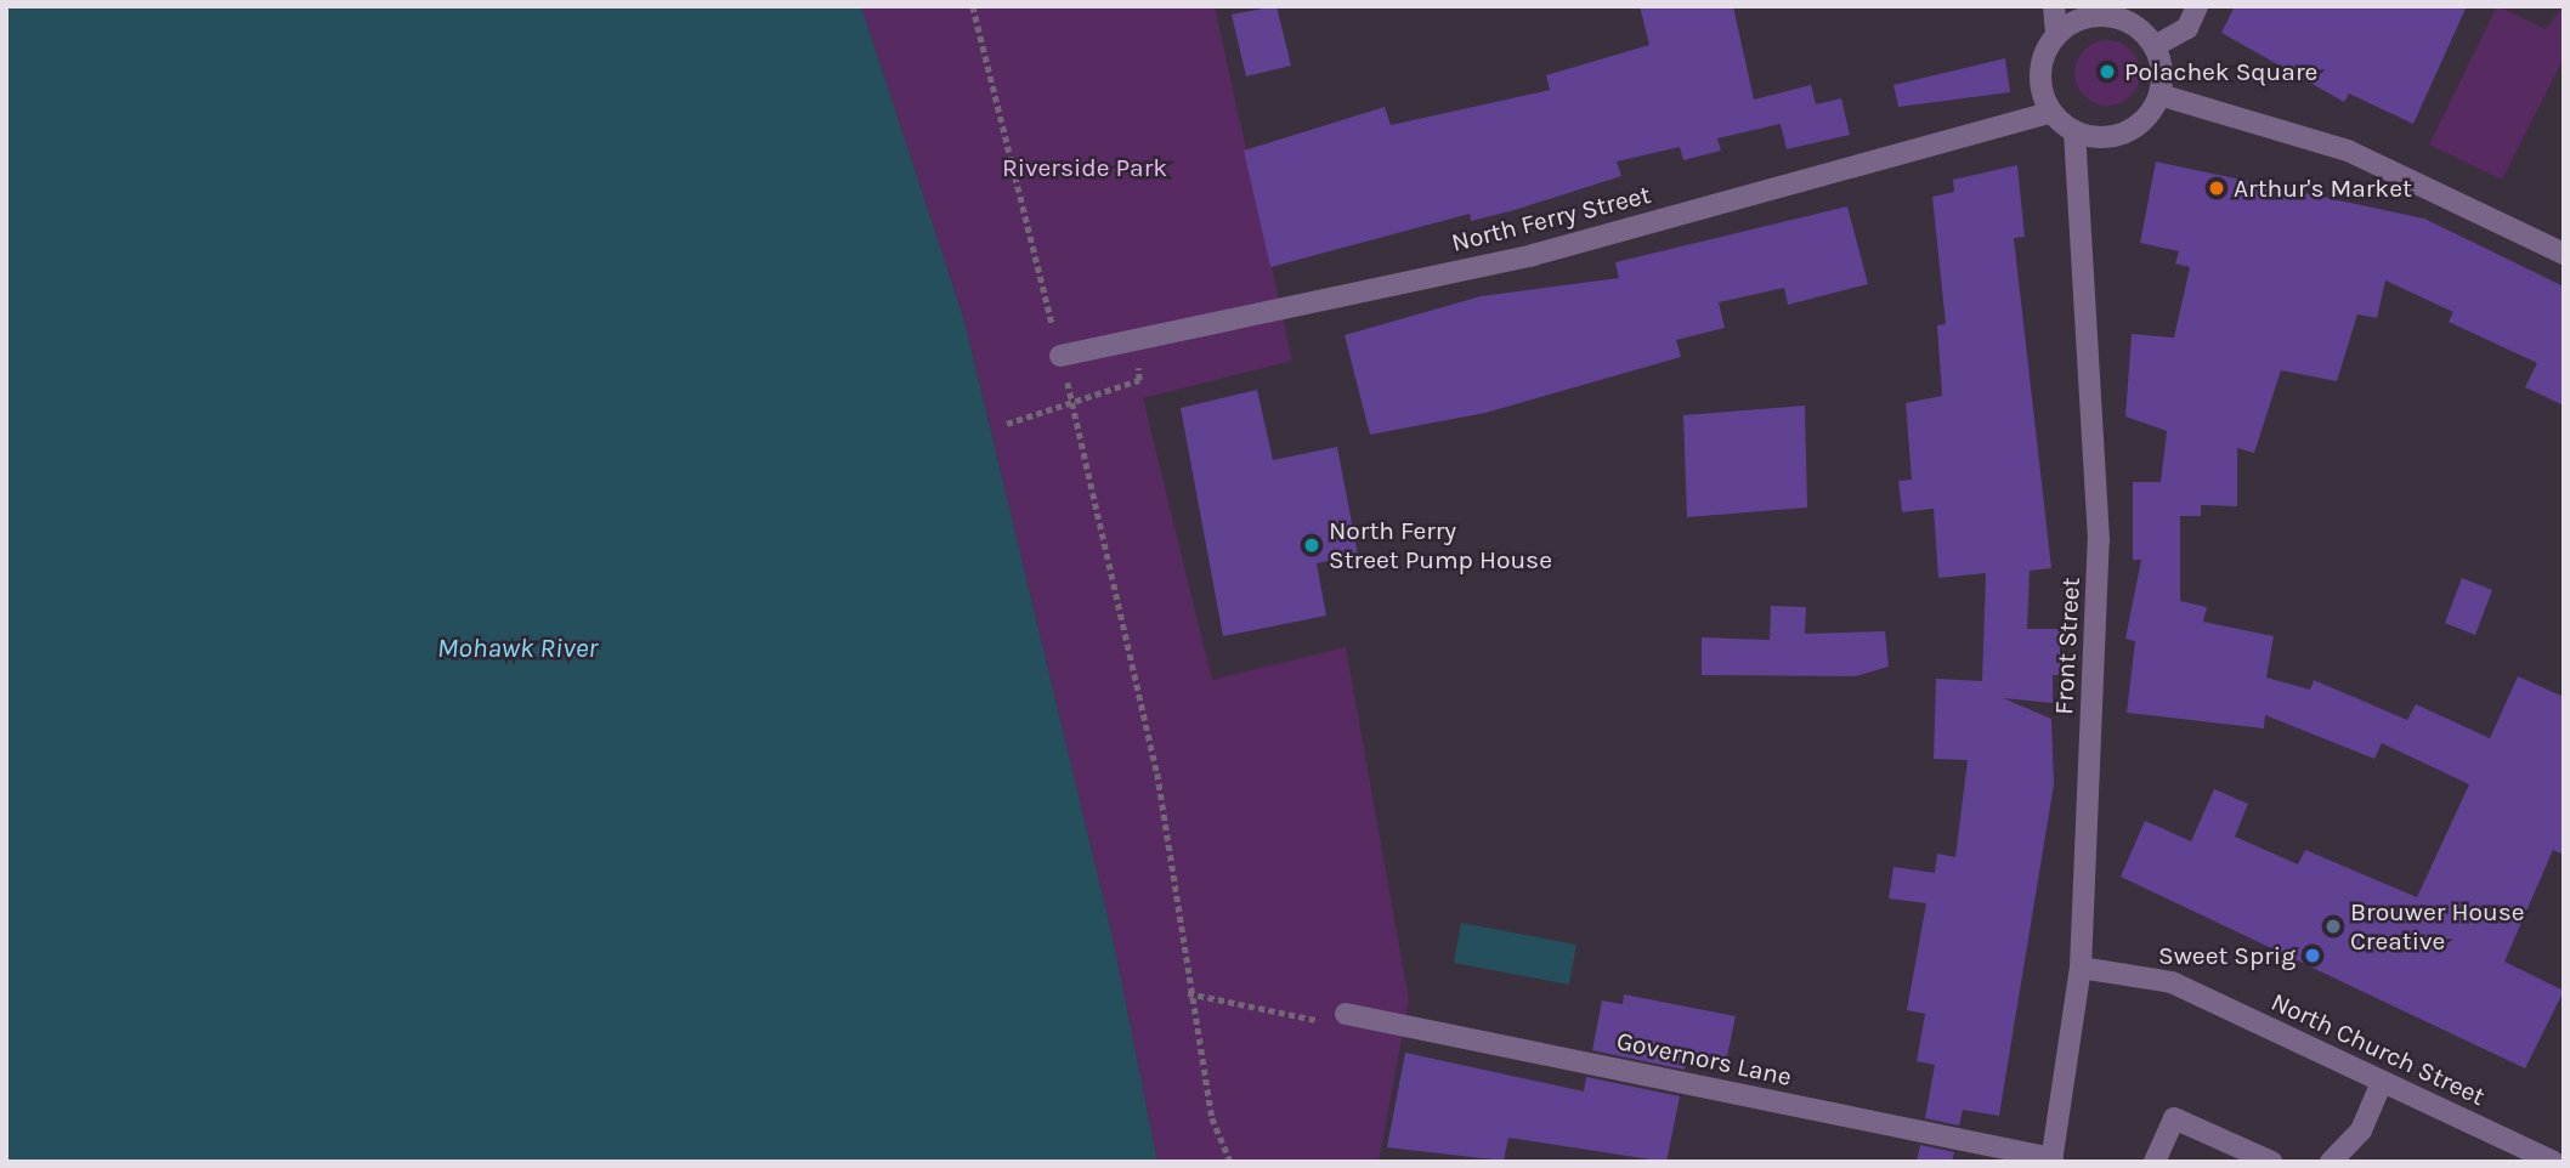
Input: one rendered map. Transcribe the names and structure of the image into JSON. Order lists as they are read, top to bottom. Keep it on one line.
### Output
{"streets":{"street":["North Ferry Street","Front Street","North Church Street","Governors Lane"]},"crossings":[["North Ferry Street","Front Street"],["Front Street","North Church Street"],["Front Street","Governors Lane"]],"water":["Mohawk River"],"parks":["Riverside Park"],"places":["Polachek Square","Arthur's Market","North Ferry Street Pump House","Brouwer House Creative","Sweet Sprig"]}
